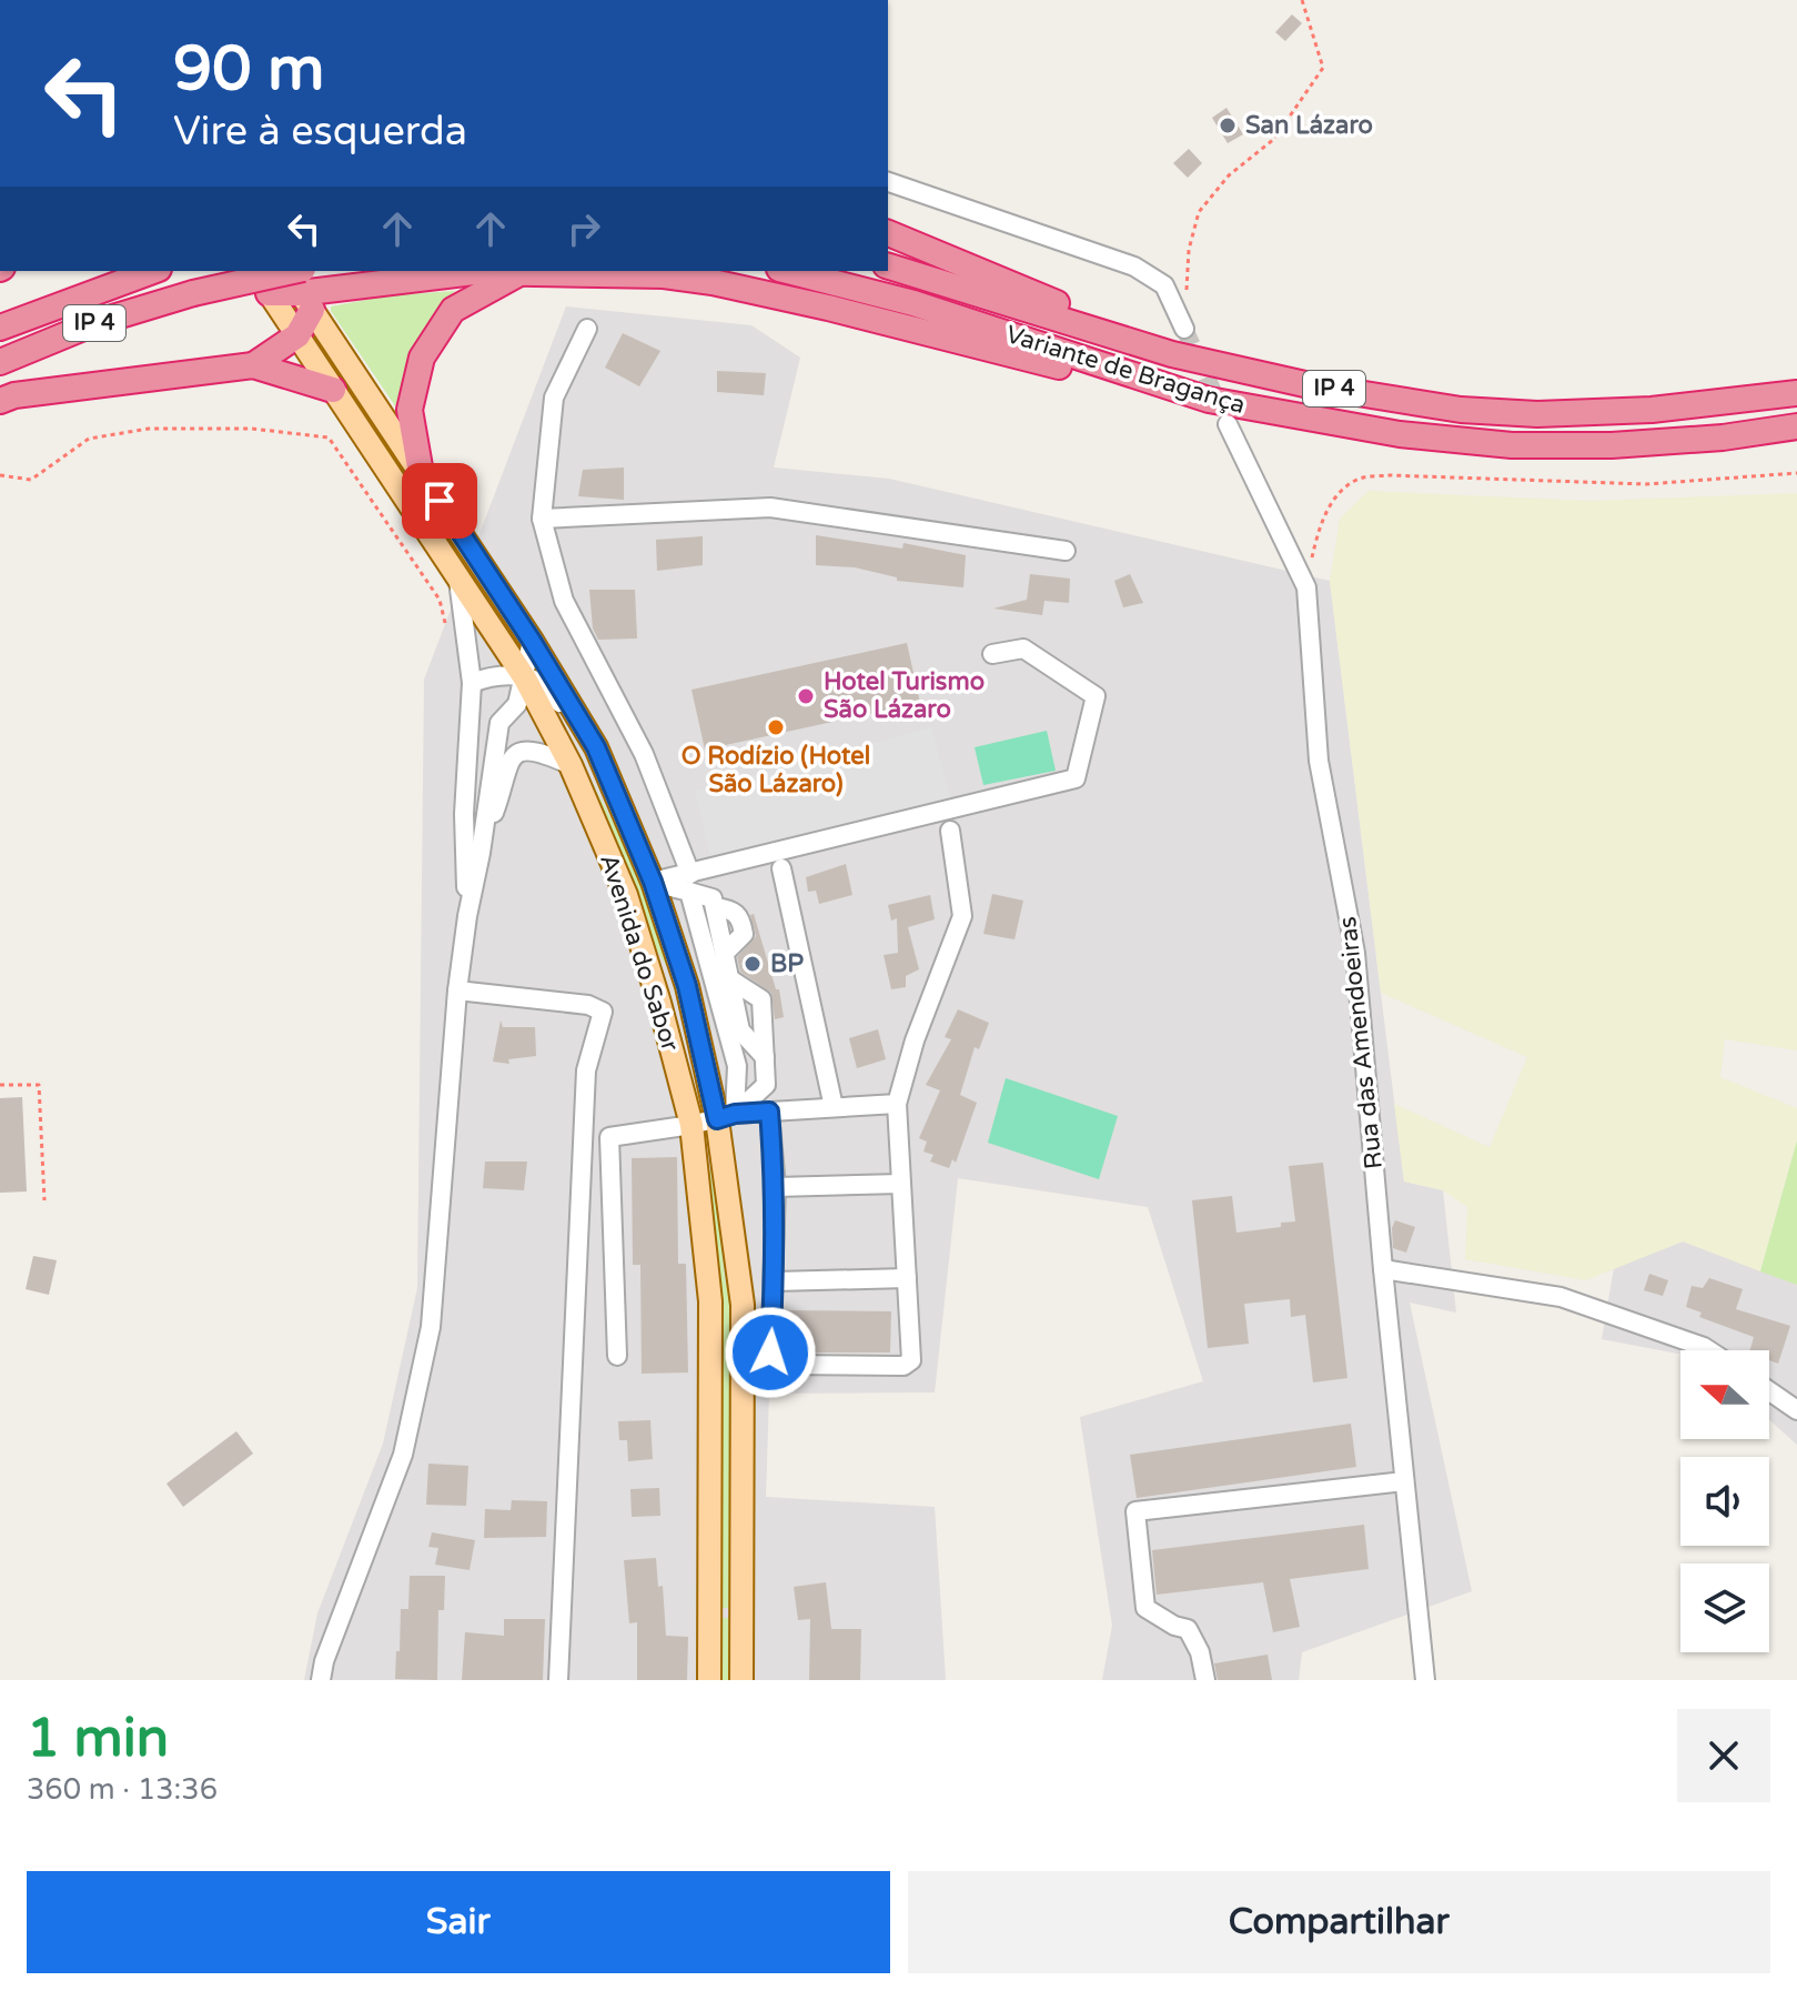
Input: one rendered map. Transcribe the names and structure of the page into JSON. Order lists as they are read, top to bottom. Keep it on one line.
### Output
{"streets":{"highway":["IP 4","Variante de Bragança"],"main road":["Avenida do Sabor"],"street":["Rua das Amendoeiras"]},"crossings":[["IP 4","Avenida do Sabor"]],"places":["San Lázaro","Hotel Turismo São Lázaro","O Rodízio (Hotel São Lázaro)","BP"],"north":"left","page":{"turn":["90 m","Vire à esquerda"],"heading":["1 min","360 m · 13:36"],"buttons":["Sair","Compartilhar"]}}
